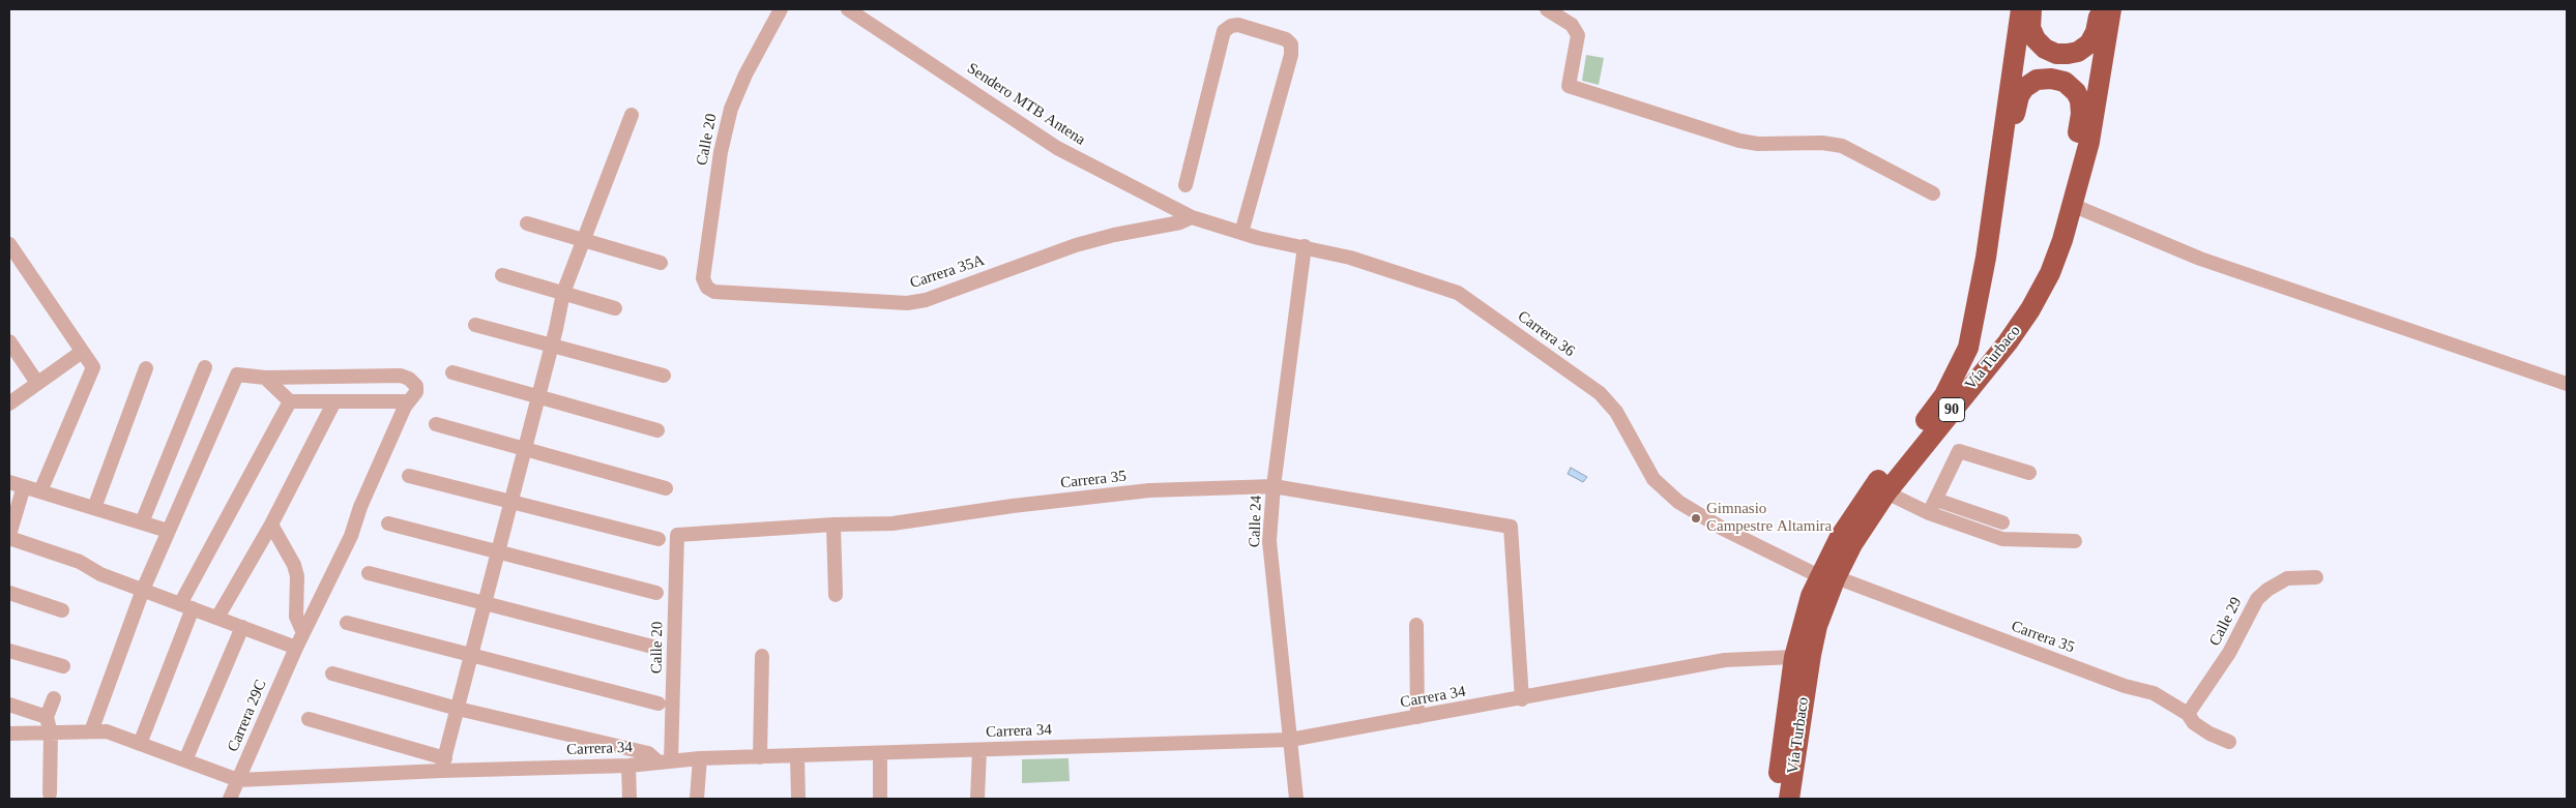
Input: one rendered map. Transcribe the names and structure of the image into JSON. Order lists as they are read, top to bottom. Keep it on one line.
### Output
{"streets":{"highway":["Vía Turbaco","90"],"street":["Sendero MTB Antena","Calle 20","Carrera 35A","Carrera 36","Carrera 35","Calle 24","Calle 29","Carrera 34","Carrera 29C"]},"crossings":[["Sendero MTB Antena","Carrera 35A"],["Sendero MTB Antena","Carrera 36"],["Calle 20","Carrera 35A"],["Calle 20","Carrera 35"],["Calle 20","Carrera 34"],["Carrera 35A","Carrera 36"],["Carrera 36","Vía Turbaco"],["Carrera 36","Carrera 35"],["Carrera 36","Calle 24"],["Vía Turbaco","Carrera 35"],["Vía Turbaco","Carrera 34"],["Carrera 35","Calle 24"],["Carrera 35","Calle 29"],["Carrera 35","Carrera 34"],["Calle 24","Carrera 34"],["Carrera 34","Carrera 29C"]],"places":["Gimnasio Campestre Altamira"]}
